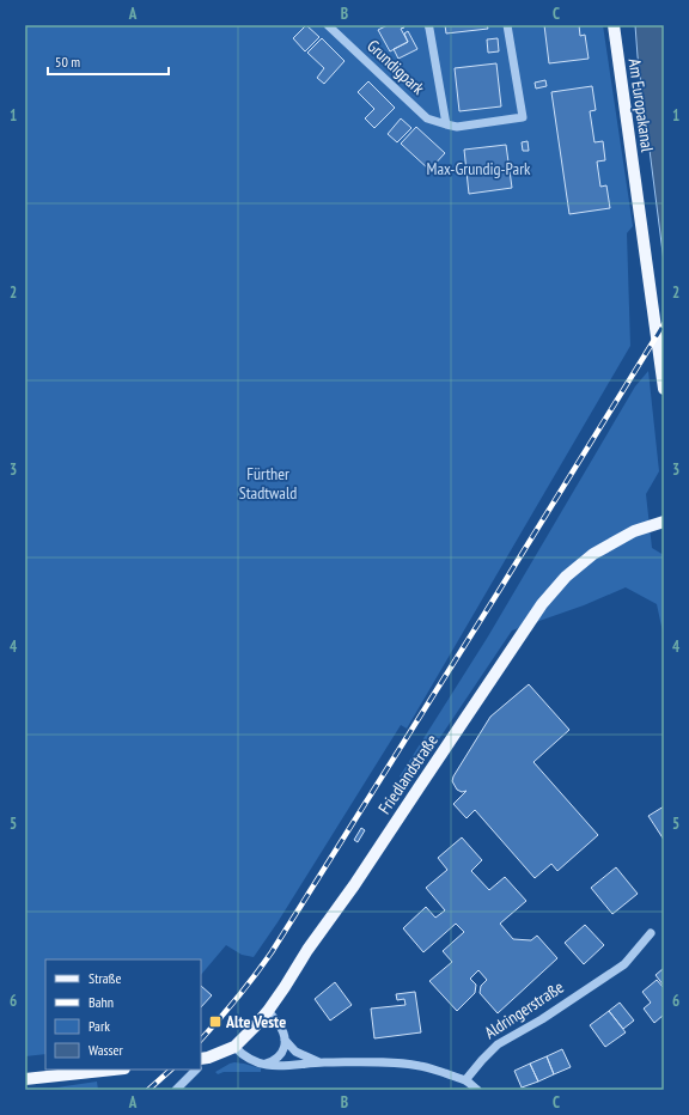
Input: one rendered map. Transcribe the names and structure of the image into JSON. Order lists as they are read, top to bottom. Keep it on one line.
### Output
{"streets":{"main road":["Am Europakanal","Friedlandstraße"],"street":["Grundigpark","Aldringerstraße"]},"parks":["Max-Grundig-Park","Fürther Stadtwald"],"places":{"transit":["Alte Veste"]},"legend":["Straße","Bahn","Park","Wasser"],"scale_bar":"50 m","grid":{"columns":["A","B","C"],"rows":["1","2","3","4","5","6"]}}
